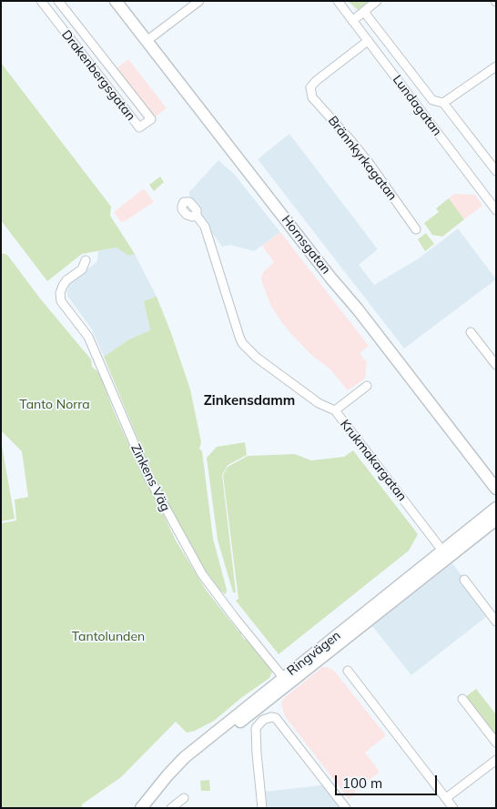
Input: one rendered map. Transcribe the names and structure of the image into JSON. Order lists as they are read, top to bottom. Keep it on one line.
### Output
{"streets":{"main road":["Hornsgatan","Ringvägen"],"street":["Drakenbergsgatan","Lundagatan","Brännkyrkagatan","Krukmakargatan","Zinkens Väg"]},"crossings":[["Lundagatan","Brännkyrkagatan"],["Krukmakargatan","Ringvägen"],["Zinkens Väg","Ringvägen"]],"districts":["Zinkensdamm"],"parks":["Tanto Norra","Tantolunden"],"scale_bar":"100 m"}
